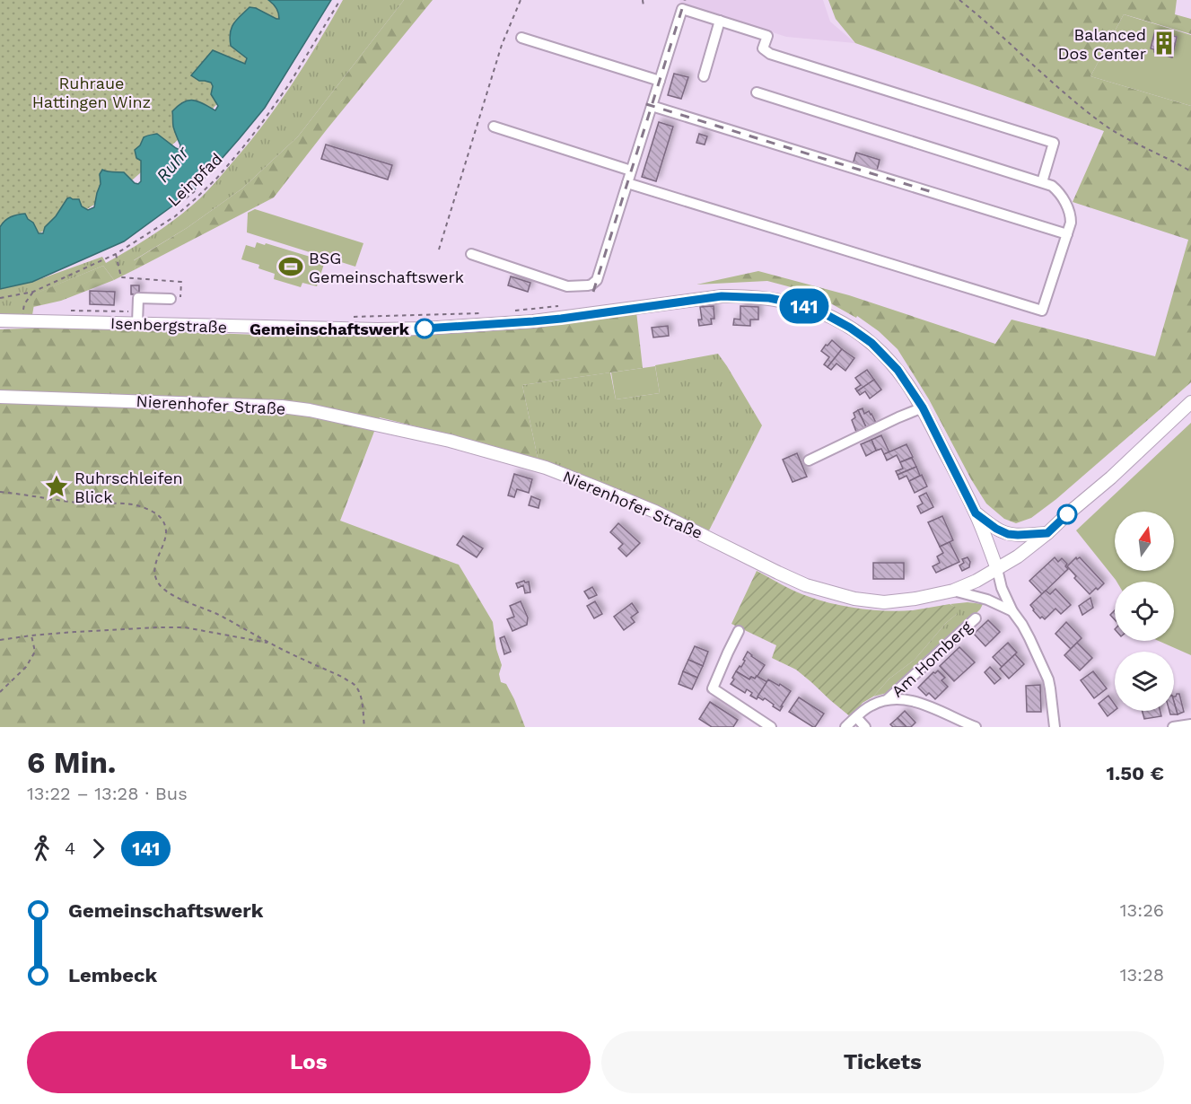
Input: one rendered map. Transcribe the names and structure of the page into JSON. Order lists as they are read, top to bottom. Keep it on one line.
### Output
{"streets":{"main road":["Isenbergstraße","Nierenhofer Straße"],"street":["Am Homberg"],"path":["Leinpfad"]},"crossings":[["Isenbergstraße","Nierenhofer Straße"]],"water":["Ruhr"],"parks":["Ruhraue Hattingen Winz"],"places":{"building":["Balanced Dos Center"],"sports":["BSG Gemeinschaftswerk"],"other":["Gemeinschaftswerk"],"place":["Ruhrschleifen Blick"]},"lines":["bus line 141"],"north":"top","page":{"on_map":"141","heading":["6 Min.","13:22 – 13:28 · Bus","1.50 €"],"legs":["4","141"],"list":[{"name":"Gemeinschaftswerk","value":"13:26"},{"name":"Lembeck","value":"13:28"}],"buttons":["Los","Tickets"]}}
